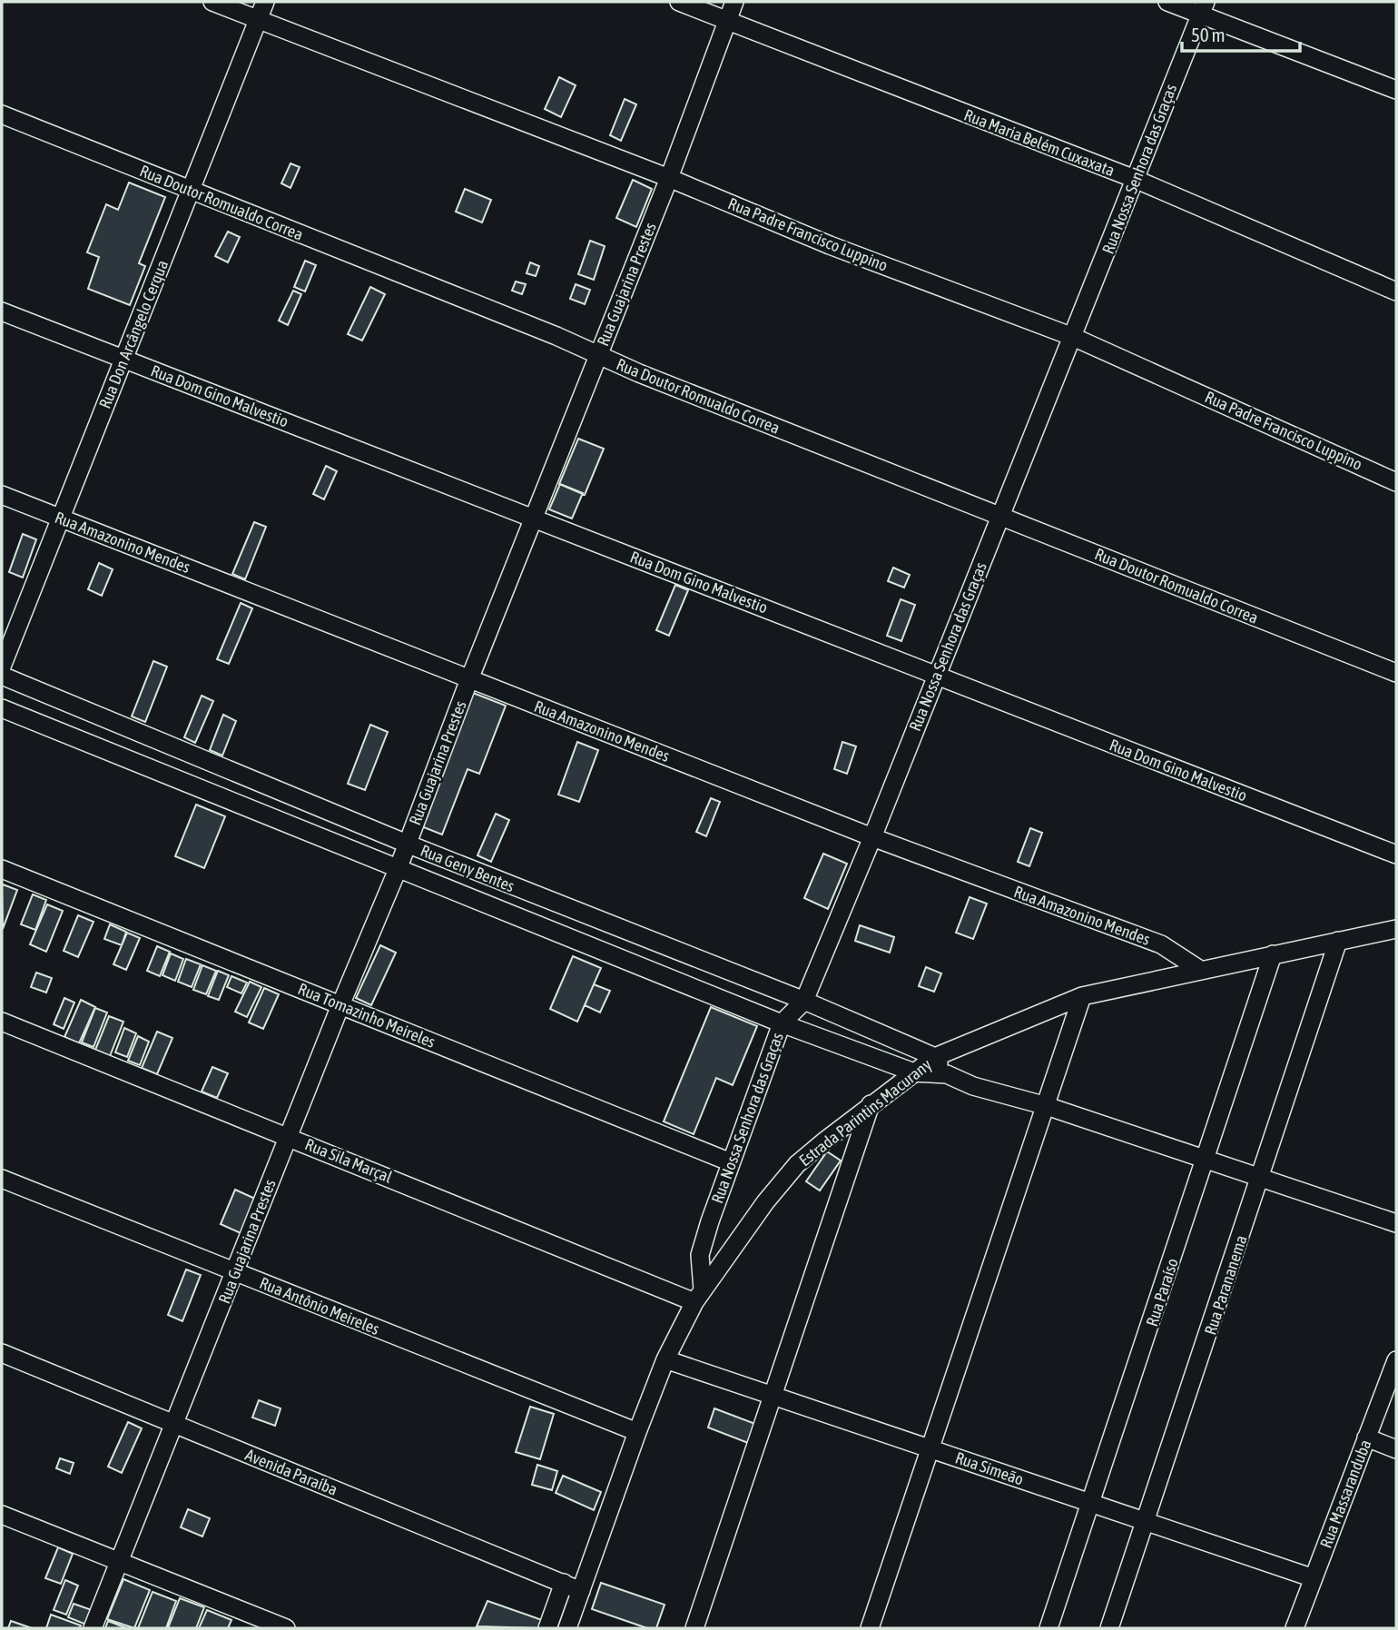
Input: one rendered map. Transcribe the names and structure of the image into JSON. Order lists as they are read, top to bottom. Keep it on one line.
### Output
{"streets":{"street":["Rua Maria Belém Cuxaxata","Rua Nossa Senhora das Graças","Rua Doutor Romualdo Correa","Rua Padre Francisco Luppino","Rua Guajarina Prestes","Rua Don Arcângelo Cerqua","Rua Dom Gino Malvestio","Rua Amazonino Mendes","Rua Geny Bentes","Rua Tomazinho Meireles","Estrada Parintins Macurany","Rua Sila Marçal","Rua Parananema","Rua Paraíso","Rua Antônio Meireles","Rua Simeão","Avenida Paraíba","Rua Massaranduba"]},"crossings":[["Rua Maria Belém Cuxaxata","Rua Nossa Senhora das Graças"],["Rua Maria Belém Cuxaxata","Rua Guajarina Prestes"],["Rua Nossa Senhora das Graças","Rua Doutor Romualdo Correa"],["Rua Nossa Senhora das Graças","Rua Padre Francisco Luppino"],["Rua Nossa Senhora das Graças","Rua Dom Gino Malvestio"],["Rua Nossa Senhora das Graças","Rua Amazonino Mendes"],["Rua Nossa Senhora das Graças","Rua Geny Bentes"],["Rua Nossa Senhora das Graças","Rua Tomazinho Meireles"],["Rua Nossa Senhora das Graças","Estrada Parintins Macurany"],["Rua Nossa Senhora das Graças","Rua Sila Marçal"],["Rua Doutor Romualdo Correa","Rua Guajarina Prestes"],["Rua Doutor Romualdo Correa","Rua Don Arcângelo Cerqua"],["Rua Padre Francisco Luppino","Rua Guajarina Prestes"],["Rua Padre Francisco Luppino","Rua Don Arcângelo Cerqua"],["Rua Guajarina Prestes","Rua Dom Gino Malvestio"],["Rua Guajarina Prestes","Rua Amazonino Mendes"],["Rua Guajarina Prestes","Rua Geny Bentes"],["Rua Guajarina Prestes","Rua Tomazinho Meireles"],["Rua Guajarina Prestes","Rua Sila Marçal"],["Rua Guajarina Prestes","Rua Antônio Meireles"],["Rua Guajarina Prestes","Avenida Paraíba"],["Rua Don Arcângelo Cerqua","Rua Dom Gino Malvestio"],["Rua Don Arcângelo Cerqua","Rua Amazonino Mendes"],["Rua Amazonino Mendes","Estrada Parintins Macurany"],["Rua Geny Bentes","Estrada Parintins Macurany"],["Estrada Parintins Macurany","Rua Sila Marçal"],["Estrada Parintins Macurany","Rua Parananema"],["Estrada Parintins Macurany","Rua Paraíso"],["Estrada Parintins Macurany","Rua Antônio Meireles"],["Estrada Parintins Macurany","Rua Simeão"],["Estrada Parintins Macurany","Avenida Paraíba"],["Rua Parananema","Rua Simeão"],["Rua Paraíso","Rua Simeão"],["Rua Simeão","Rua Massaranduba"]],"scale_bar":"50 m"}
